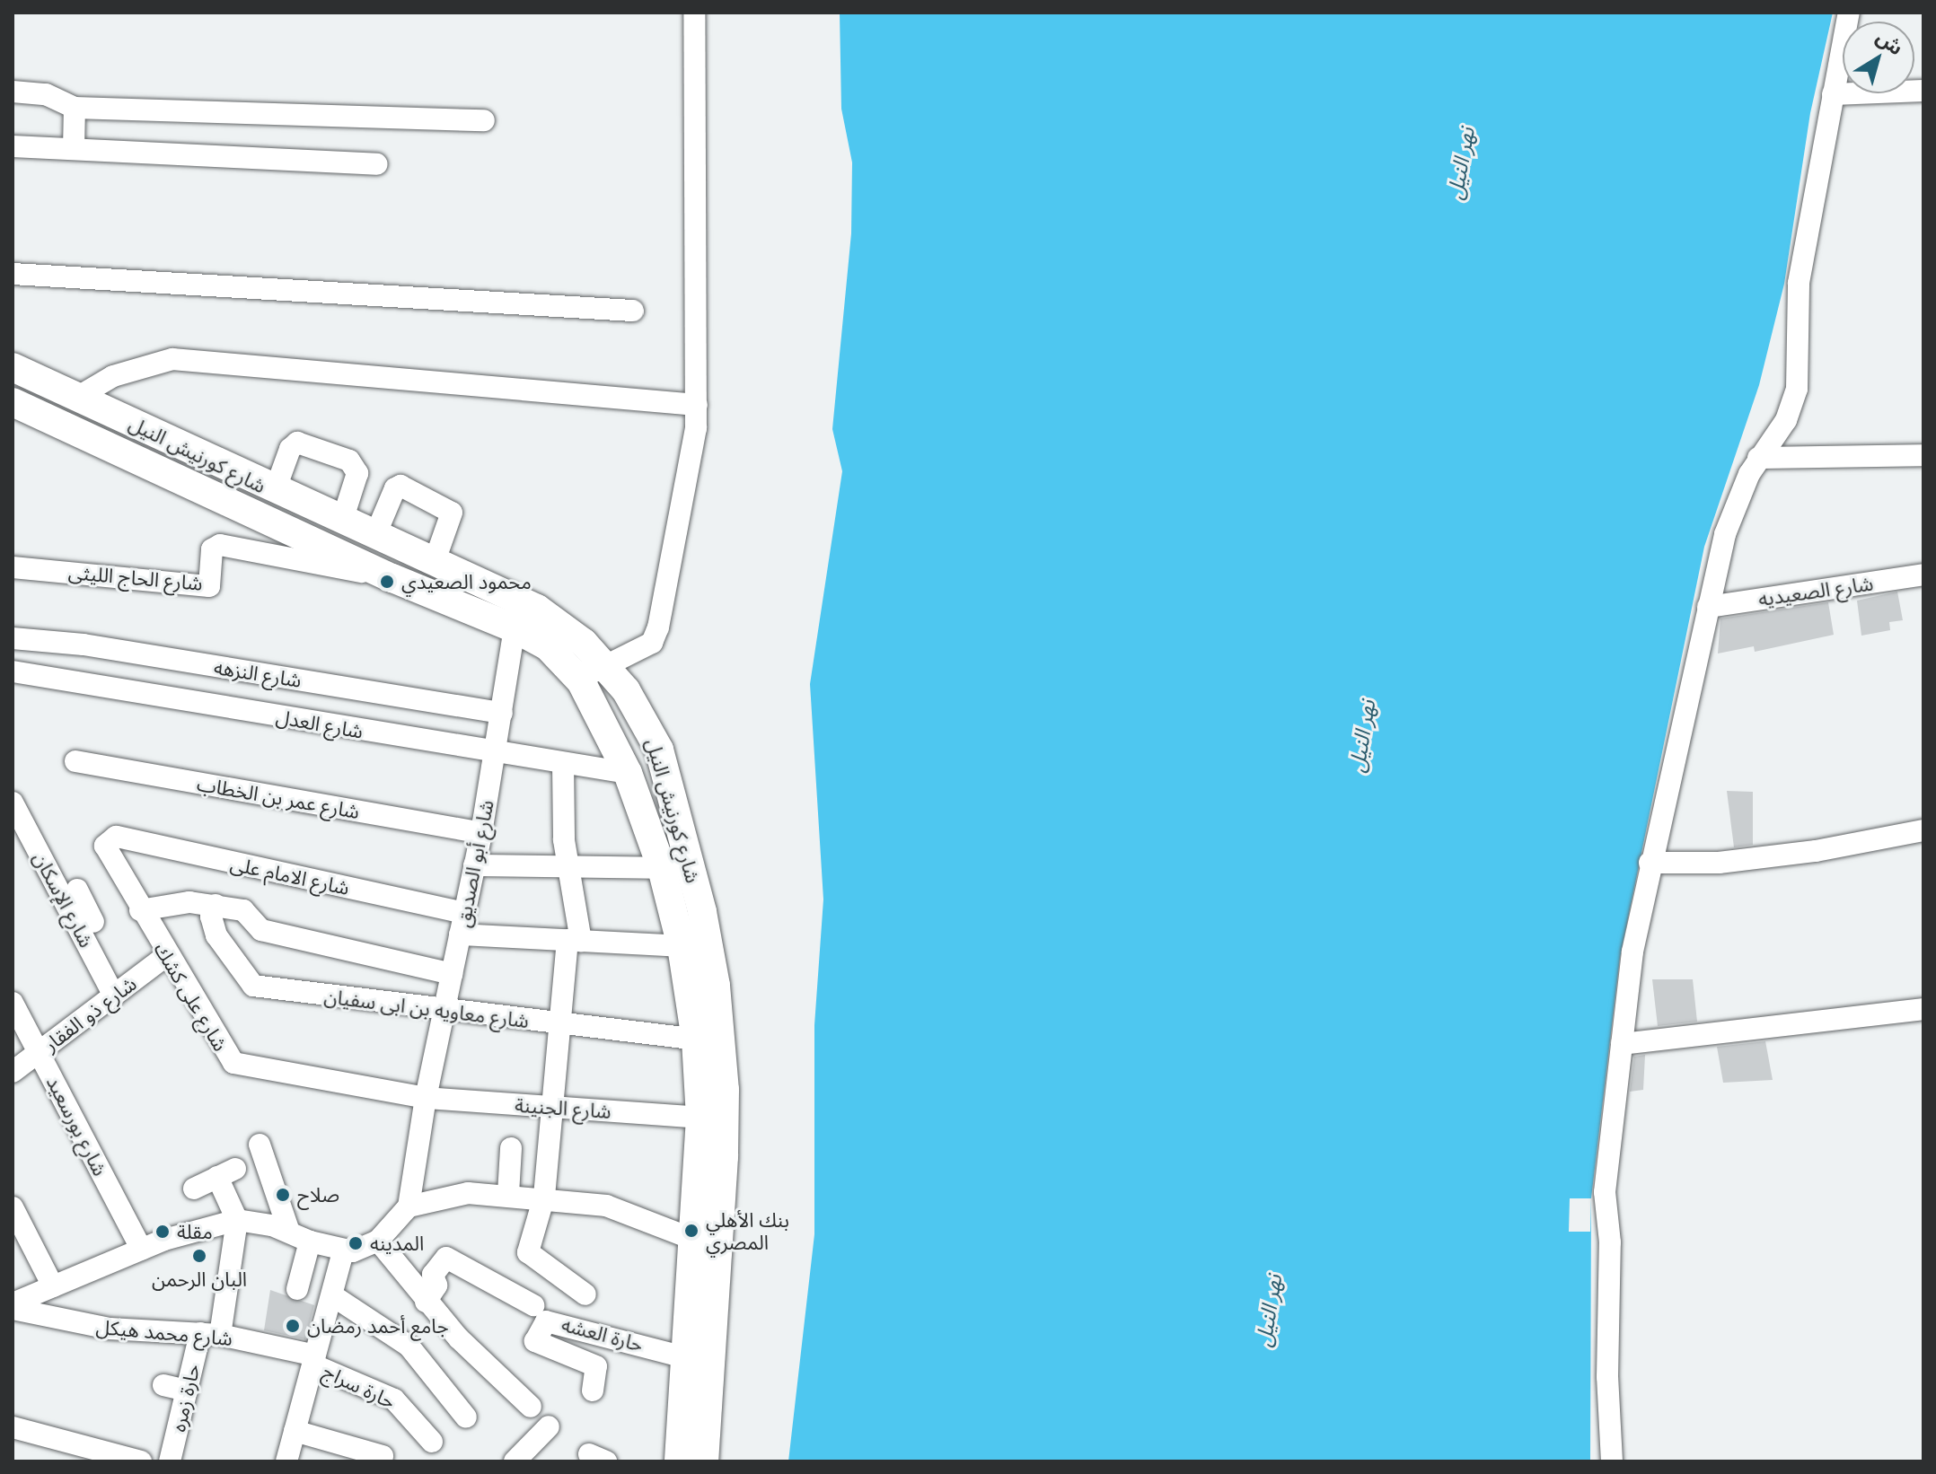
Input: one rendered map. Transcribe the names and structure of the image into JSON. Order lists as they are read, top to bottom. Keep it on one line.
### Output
{"streets":{"main road":["شارع كورنيش النيل"],"street":["شارع الحاج الليثى","شارع الصعيديه","شارع النزهه","شارع العدل","شارع عمر بن الخطاب","شارع أبو الصديق","شارع الامام على","شارع الإسكان","شارع على كشك","شارع معاويه بن ابى سفيان","شارع ذو الفقار","شارع الجنينة","شارع بورسعيد","شارع محمد هيكل","حارة العشه","حارة سراج","حارة زمره"]},"crossings":[["شارع كورنيش النيل","شارع الحاج الليثى"],["شارع كورنيش النيل","شارع العدل"],["شارع كورنيش النيل","شارع أبو الصديق"],["شارع كورنيش النيل","شارع الامام على"],["شارع كورنيش النيل","شارع معاويه بن ابى سفيان"],["شارع كورنيش النيل","شارع الجنينة"],["شارع كورنيش النيل","حارة العشه"],["شارع النزهه","شارع أبو الصديق"],["شارع العدل","شارع أبو الصديق"],["شارع عمر بن الخطاب","شارع أبو الصديق"],["شارع أبو الصديق","شارع الامام على"],["شارع أبو الصديق","شارع على كشك"],["شارع أبو الصديق","شارع معاويه بن ابى سفيان"],["شارع أبو الصديق","شارع الجنينة"],["شارع الامام على","شارع على كشك"],["شارع الإسكان","شارع ذو الفقار"],["شارع على كشك","شارع ذو الفقار"],["شارع على كشك","شارع الجنينة"],["شارع ذو الفقار","شارع بورسعيد"],["شارع محمد هيكل","حارة سراج"],["شارع محمد هيكل","حارة زمره"]],"water":["نهر النيل"],"places":["محمود الصعيدي","صلاح","بنك الأهلي المصري","مقلة","المدينه","البان الرحمن","جامع أحمد رمضان"],"north":"top right"}
